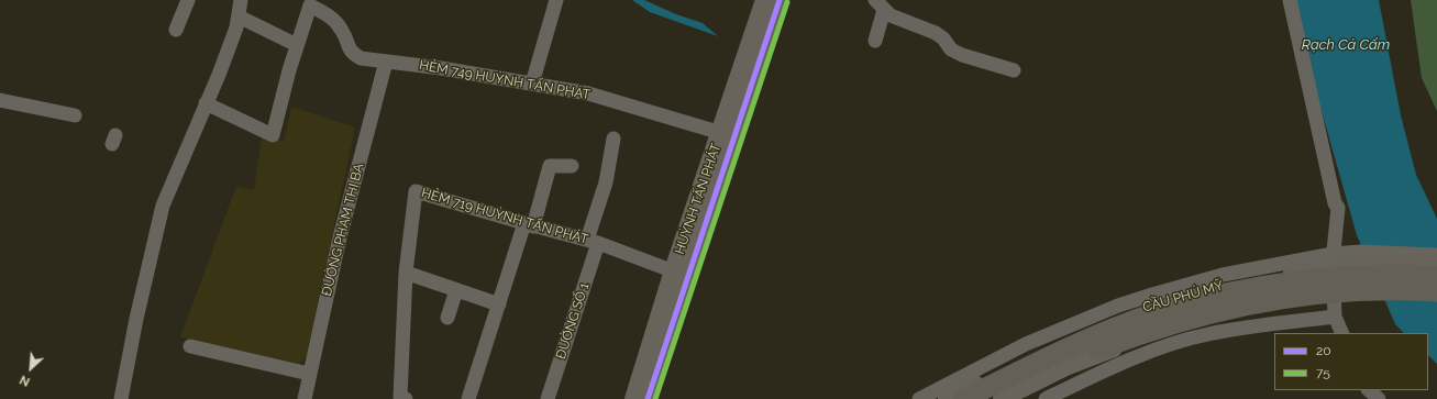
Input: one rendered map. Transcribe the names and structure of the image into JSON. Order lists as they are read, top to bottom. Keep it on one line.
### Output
{"streets":{"highway":["CẦU PHÚ MỸ"],"main road":["HUỲNH TẤN PHÁT"],"street":["HẺM 749 HUỲNH TẤN PHÁT","HẺM 719 HUỲNH TẤN PHÁT","ĐƯỜNG PHẠM THỊ BA","ĐƯỜNG SỐ 1"]},"crossings":[["HẺM 749 HUỲNH TẤN PHÁT","HUỲNH TẤN PHÁT"],["HẺM 749 HUỲNH TẤN PHÁT","ĐƯỜNG PHẠM THỊ BA"],["HUỲNH TẤN PHÁT","HẺM 719 HUỲNH TẤN PHÁT"],["HẺM 719 HUỲNH TẤN PHÁT","ĐƯỜNG SỐ 1"]],"water":["Rạch Cả Cấm"],"lines":["transit line 20","transit line 75"],"legend":["20","75"],"north":"bottom left"}
